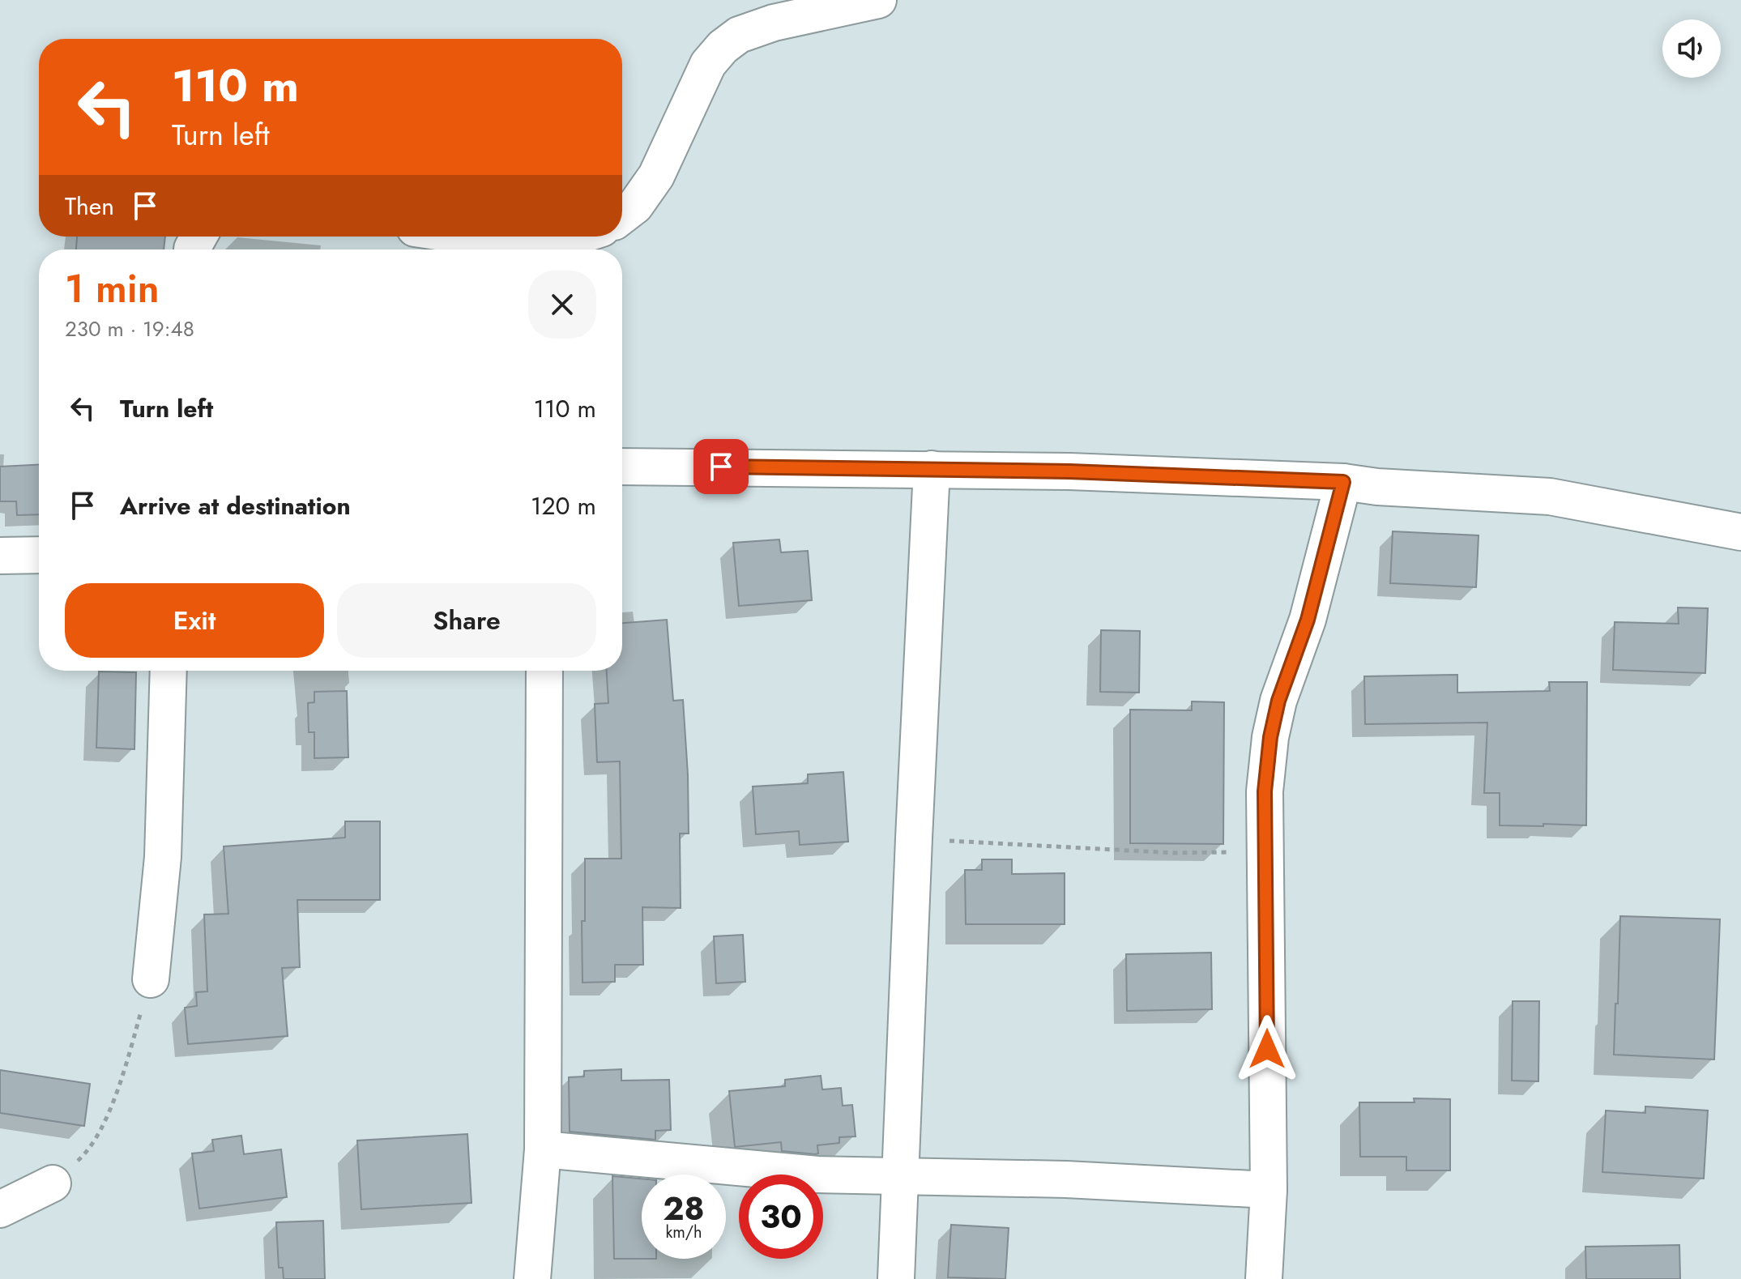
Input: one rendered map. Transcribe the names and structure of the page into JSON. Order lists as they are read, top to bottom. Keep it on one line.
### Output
{"page":{"turn":["110 m","Turn left"],"then":"Then","heading":["1 min","230 m · 19:48"],"list":[{"name":"Turn left","value":"110 m"},{"name":"Arrive at destination","value":"120 m"}],"buttons":["Exit","Share"],"speed":"28 km/h","limit":"30"}}
